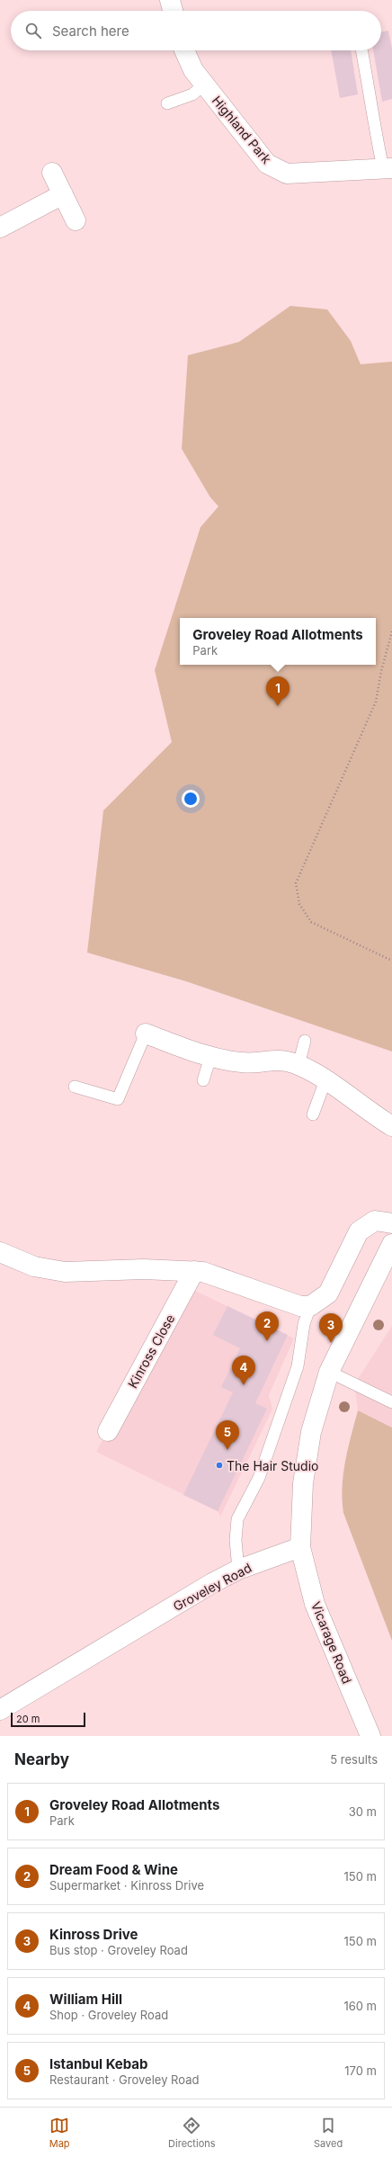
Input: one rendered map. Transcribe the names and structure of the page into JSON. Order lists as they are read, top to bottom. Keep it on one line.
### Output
{"streets":{"street":["Highland Park","Kinross Close","Groveley Road","Vicarage Road"]},"crossings":[["Groveley Road","Vicarage Road"]],"places":["The Hair Studio"],"scale_bar":"20 m","page":{"search":"Search here","popup":["Groveley Road Allotments","Park"],"pins":["1","2","3","4","5"],"scale":"20 m","heading":["Nearby","5 results"],"list":[{"mark":"1","name":"Groveley Road Allotments","note":"Park","value":"30 m"},{"mark":"2","name":"Dream Food & Wine","note":"Supermarket · Kinross Drive","value":"150 m"},{"mark":"3","name":"Kinross Drive","note":"Bus stop · Groveley Road","value":"150 m"},{"mark":"4","name":"William Hill","note":"Shop · Groveley Road","value":"160 m"},{"mark":"5","name":"Istanbul Kebab","note":"Restaurant · Groveley Road","value":"170 m"}],"nav":["Map","Directions","Saved"]}}
